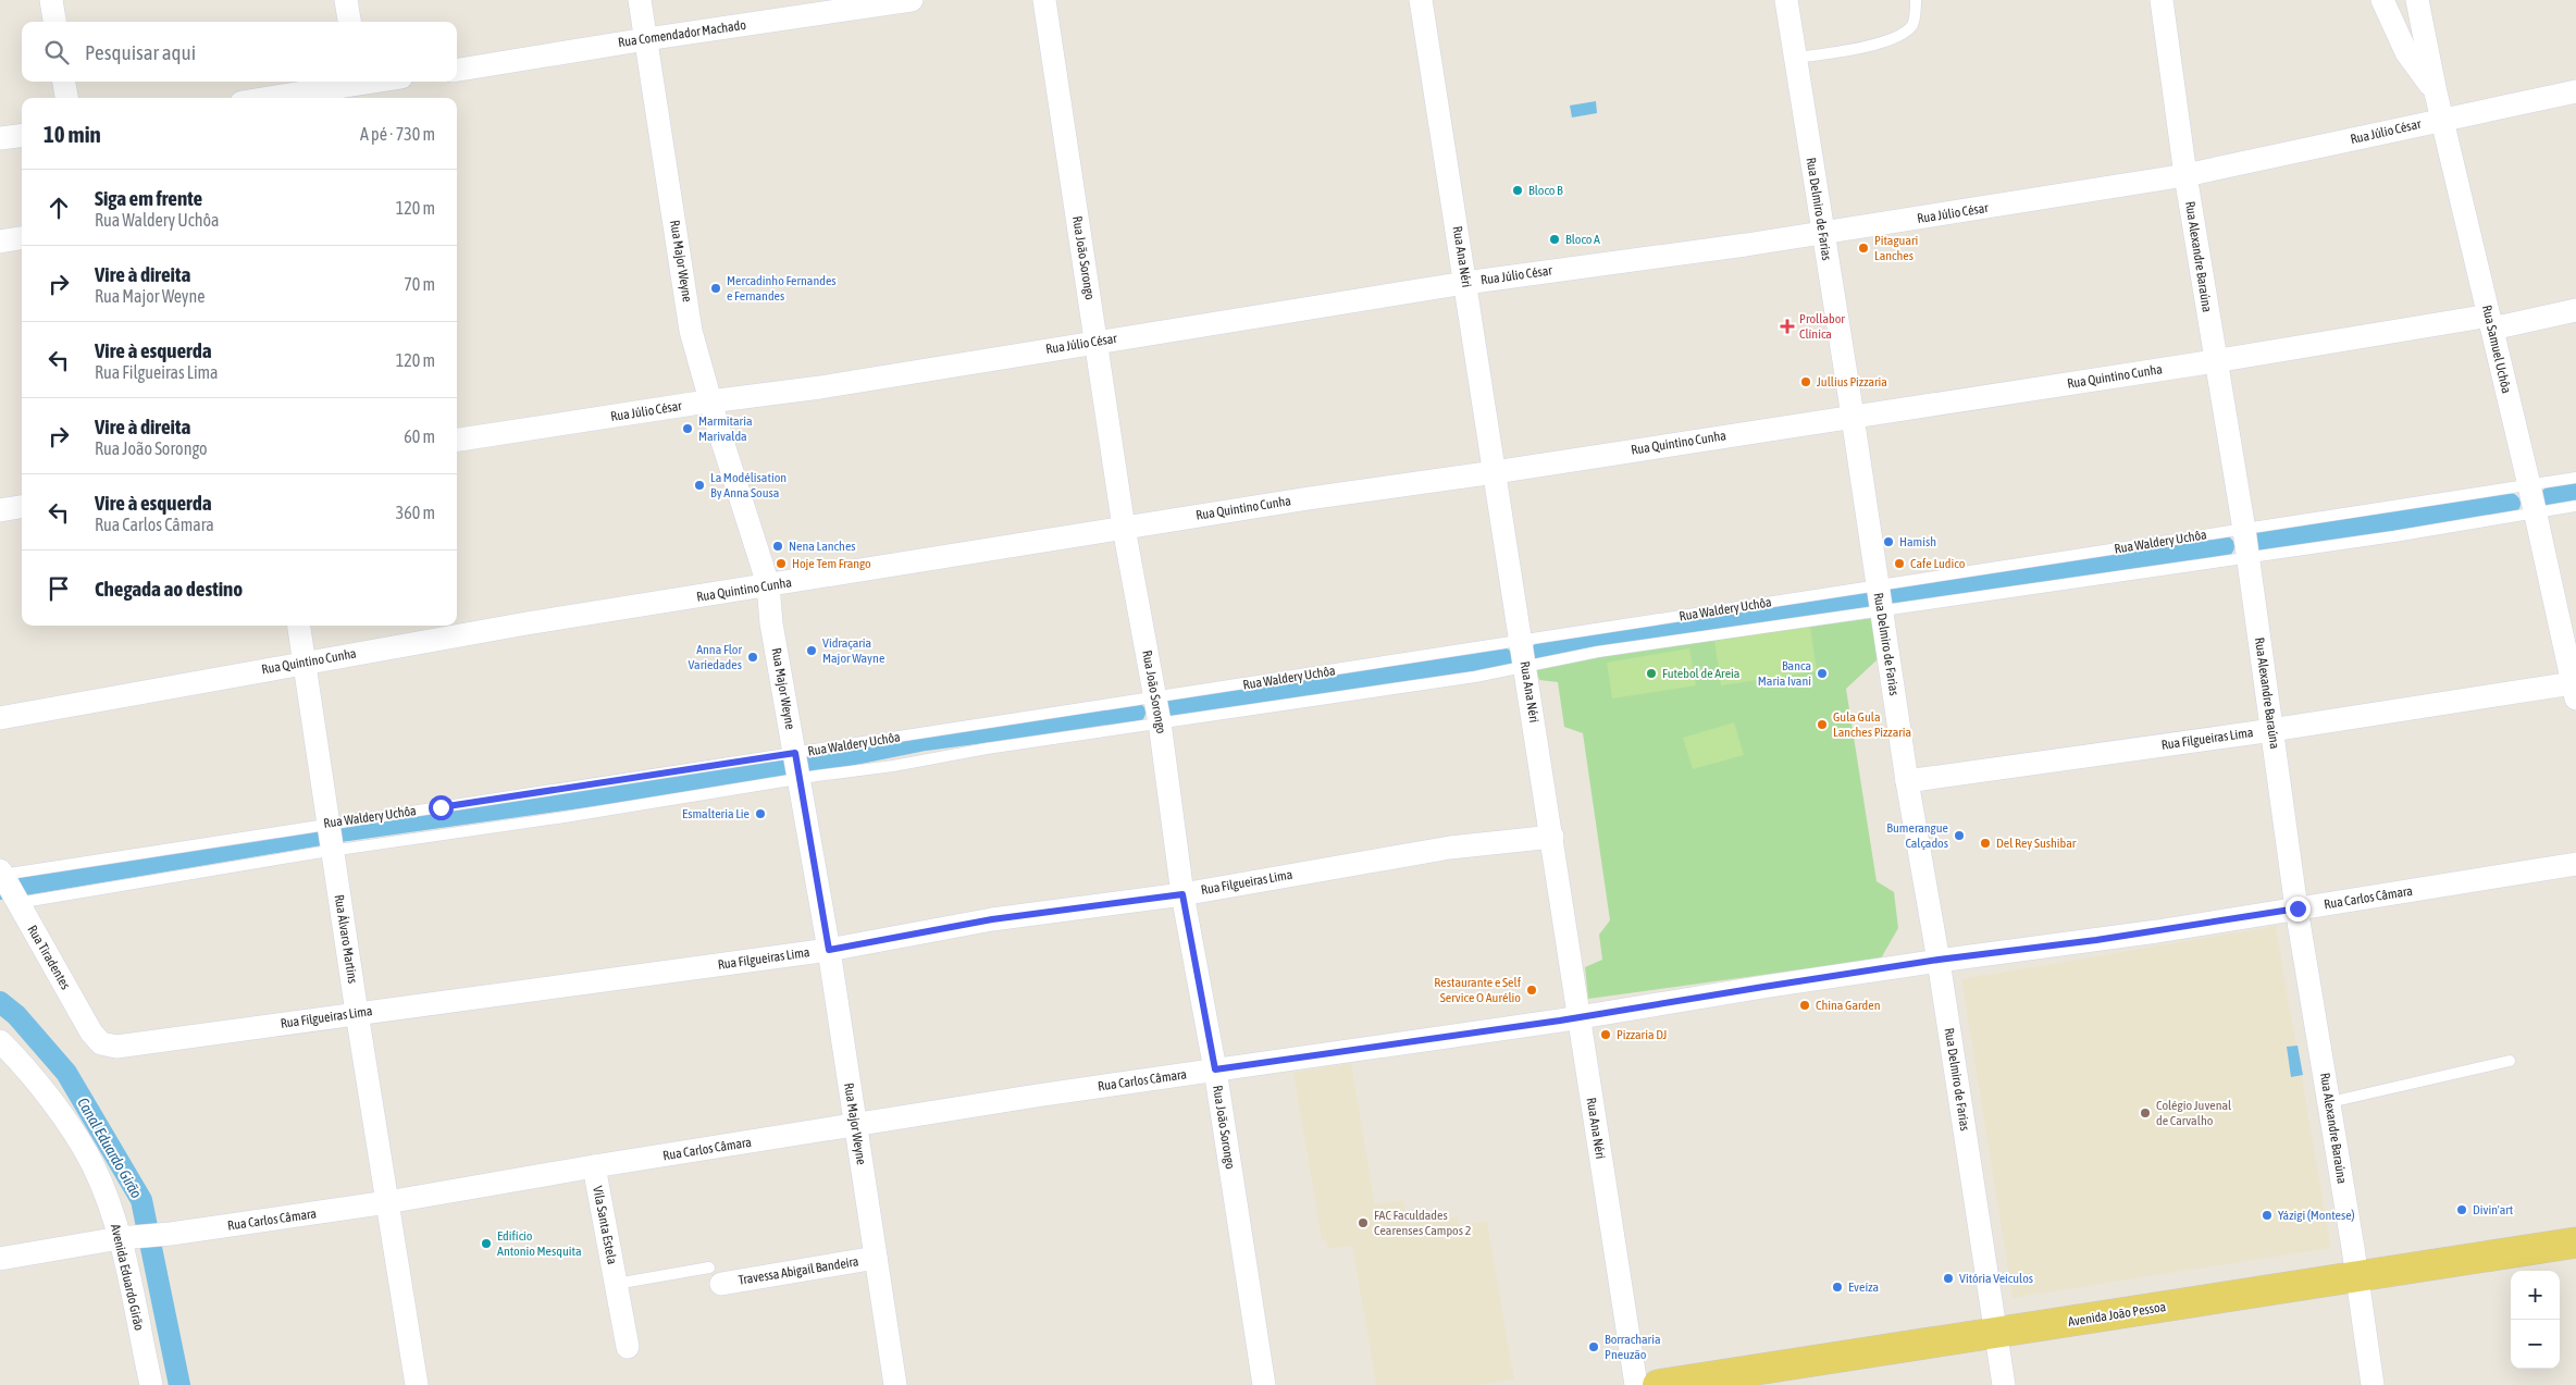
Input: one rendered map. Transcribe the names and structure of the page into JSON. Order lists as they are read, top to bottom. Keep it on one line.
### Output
{"streets":{"main road":["Avenida João Pessoa"],"street":["Rua Comendador Machado","Rua Júlio César","Rua Delmiro de Farias","Rua Ana Néri","Rua Alexandre Baraúna","Rua João Sorongo","Rua Major Weyne","Rua Samuel Uchôa","Rua Quintino Cunha","Rua Filgueiras Lima","Rua Carlos Câmara","Rua Álvaro Martins","Rua Tiradentes","Vila Santa Estela","Travessa Abigail Bandeira","Avenida Eduardo Girão"],"lane":["Rua Waldery Uchôa"]},"crossings":[["Rua Comendador Machado","Rua Major Weyne"],["Rua Júlio César","Rua Delmiro de Farias"],["Rua Júlio César","Rua Ana Néri"],["Rua Júlio César","Rua Alexandre Baraúna"],["Rua Júlio César","Rua João Sorongo"],["Rua Júlio César","Rua Major Weyne"],["Rua Júlio César","Rua Samuel Uchôa"],["Rua Delmiro de Farias","Rua Quintino Cunha"],["Rua Delmiro de Farias","Rua Waldery Uchôa"],["Rua Delmiro de Farias","Rua Filgueiras Lima"],["Rua Delmiro de Farias","Rua Carlos Câmara"],["Rua Delmiro de Farias","Avenida João Pessoa"],["Rua Ana Néri","Rua Quintino Cunha"],["Rua Ana Néri","Rua Waldery Uchôa"],["Rua Ana Néri","Rua Filgueiras Lima"],["Rua Ana Néri","Rua Carlos Câmara"],["Rua Alexandre Baraúna","Rua Quintino Cunha"],["Rua Alexandre Baraúna","Rua Waldery Uchôa"],["Rua Alexandre Baraúna","Rua Filgueiras Lima"],["Rua Alexandre Baraúna","Rua Carlos Câmara"],["Rua Alexandre Baraúna","Avenida João Pessoa"],["Rua João Sorongo","Rua Quintino Cunha"],["Rua João Sorongo","Rua Waldery Uchôa"],["Rua João Sorongo","Rua Filgueiras Lima"],["Rua João Sorongo","Rua Carlos Câmara"],["Rua Major Weyne","Rua Quintino Cunha"],["Rua Major Weyne","Rua Waldery Uchôa"],["Rua Major Weyne","Rua Filgueiras Lima"],["Rua Major Weyne","Rua Carlos Câmara"],["Rua Major Weyne","Travessa Abigail Bandeira"],["Rua Samuel Uchôa","Rua Quintino Cunha"],["Rua Samuel Uchôa","Rua Waldery Uchôa"],["Rua Samuel Uchôa","Rua Filgueiras Lima"],["Rua Quintino Cunha","Rua Álvaro Martins"],["Rua Waldery Uchôa","Rua Álvaro Martins"],["Rua Waldery Uchôa","Rua Tiradentes"],["Rua Filgueiras Lima","Rua Álvaro Martins"],["Rua Filgueiras Lima","Rua Tiradentes"],["Rua Carlos Câmara","Rua Álvaro Martins"],["Rua Carlos Câmara","Vila Santa Estela"],["Rua Carlos Câmara","Avenida Eduardo Girão"],["Vila Santa Estela","Travessa Abigail Bandeira"]],"water":["Canal Eduardo Girão"],"places":{"other":["Bloco B","Bloco A","Pitaguari Lanches","Mercadinho Fernandes e Fernandes","Jullius Pizzaria","Marmitaria Marivalda","La Modélisation By Anna Sousa","Hamish","Nena Lanches","Hoje Tem Frango","Cafe Ludico","Vidraçaria Major Wayne","Anna Flor Variedades","Futebol de Areia","Banca Maria Ivani","Gula Gula Lanches Pizzaria","Esmalteria Lie","Bumerangue Calçados","Del Rey Sushibar","Restaurante e Self Service O Aurélio","China Garden","Pizzaria DJ","Colégio Juvenal de Carvalho","Divin'art","Yázigi (Montese)","FAC Faculdades Cearenses Campos 2","Edifício Antonio Mesquita","Vitória Veículos","Eveíza","Borracharia Pneuzão"],"health":["Prollabor Clínica"]},"page":{"search":"Pesquisar aqui","heading":["10 min","A pé · 730 m"],"list":[["Siga em frente","Rua Waldery Uchôa","120 m"],["Vire à direita","Rua Major Weyne","70 m"],["Vire à esquerda","Rua Filgueiras Lima","120 m"],["Vire à direita","Rua João Sorongo","60 m"],["Vire à esquerda","Rua Carlos Câmara","360 m"],"Chegada ao destino"],"map_buttons":["+","−"]}}
